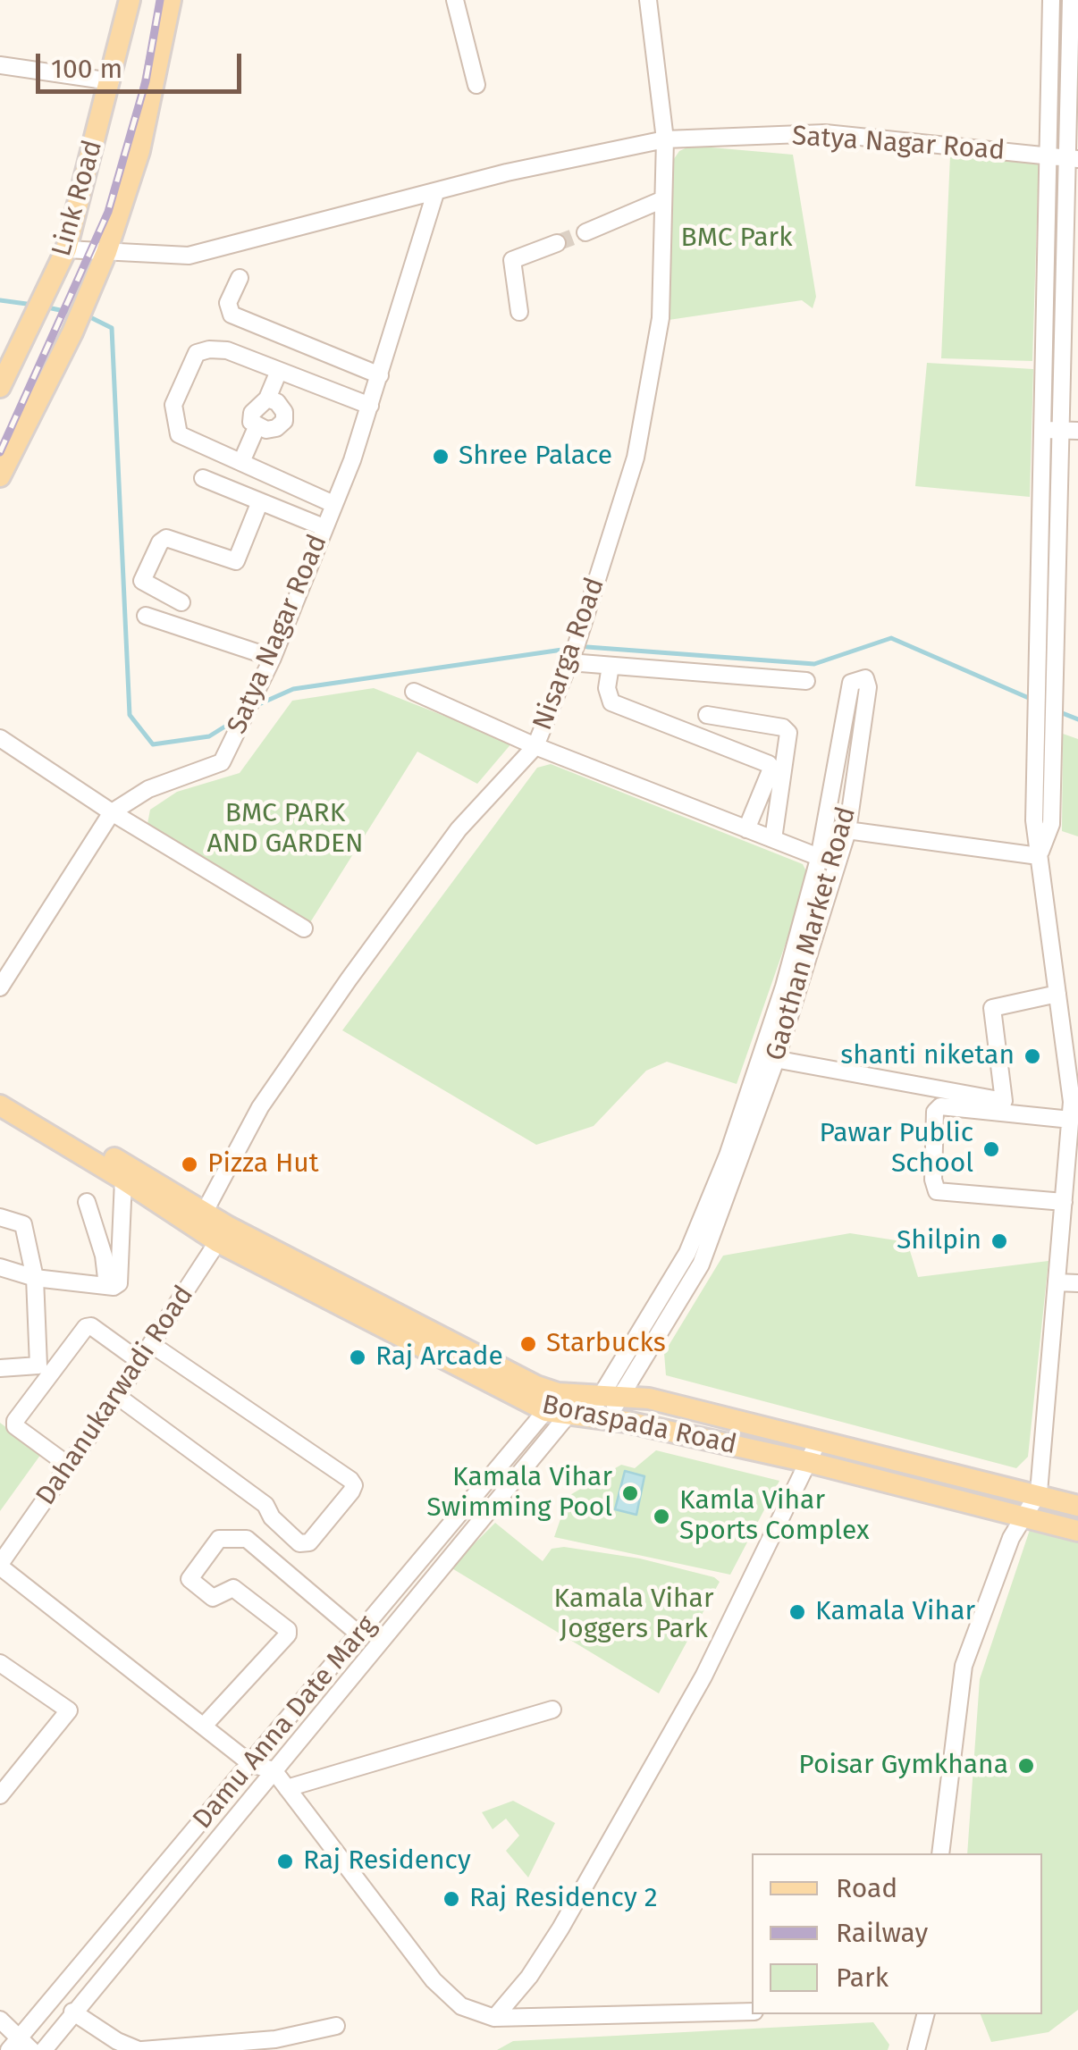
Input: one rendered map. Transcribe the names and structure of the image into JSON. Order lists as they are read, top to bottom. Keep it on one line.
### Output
{"streets":{"main road":["Link Road","Boraspada Road"],"street":["Satya Nagar Road","Nisarga Road","Gaothan Market Road","Dahanukarwadi Road","Damu Anna Date Marg"]},"crossings":[["Satya Nagar Road","Link Road"],["Satya Nagar Road","Nisarga Road"],["Nisarga Road","Boraspada Road"],["Gaothan Market Road","Boraspada Road"],["Gaothan Market Road","Damu Anna Date Marg"],["Dahanukarwadi Road","Boraspada Road"],["Boraspada Road","Damu Anna Date Marg"]],"parks":["BMC Park","BMC PARK AND GARDEN","Kamala Vihar Joggers Park"],"places":["Shree Palace","shanti niketan","Pawar Public School","Pizza Hut","Shilpin","Starbucks","Raj Arcade","Kamala Vihar Swimming Pool","Kamla Vihar Sports Complex","Kamala Vihar","Poisar Gymkhana","Raj Residency","Raj Residency 2"],"legend":["Road","Railway","Park"],"scale_bar":"100 m"}
